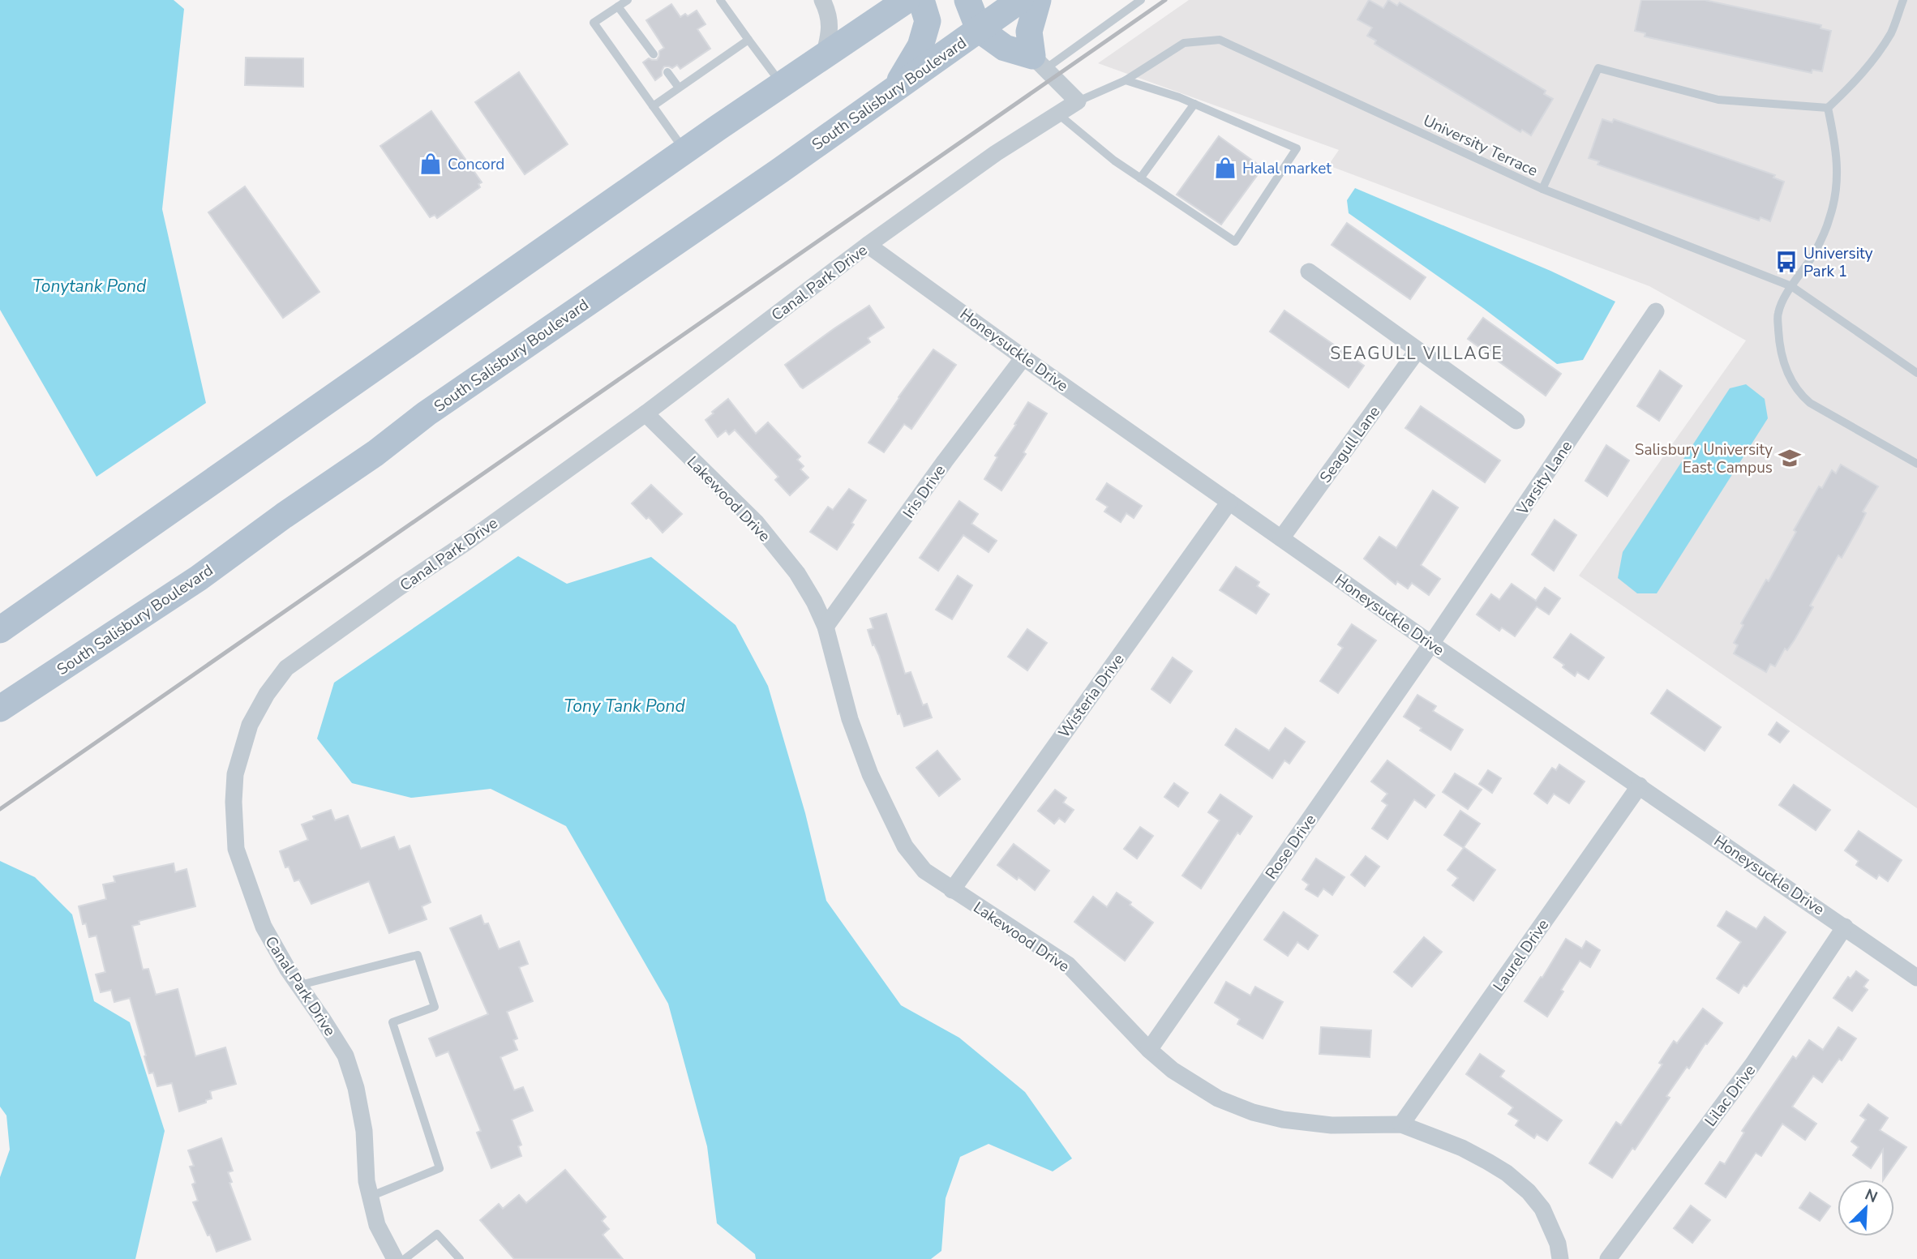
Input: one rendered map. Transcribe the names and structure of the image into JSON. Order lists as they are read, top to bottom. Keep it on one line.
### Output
{"streets":{"main road":["South Salisbury Boulevard"],"street":["Canal Park Drive","Honeysuckle Drive","Seagull Lane","Varsity Lane","Iris Drive","Lakewood Drive","Wisteria Drive","Rose Drive","Laurel Drive","Lilac Drive"],"lane":["University Terrace"]},"crossings":[["University Terrace","Canal Park Drive"],["Canal Park Drive","Honeysuckle Drive"],["Canal Park Drive","Lakewood Drive"],["Honeysuckle Drive","Seagull Lane"],["Honeysuckle Drive","Varsity Lane"],["Honeysuckle Drive","Iris Drive"],["Honeysuckle Drive","Wisteria Drive"],["Honeysuckle Drive","Rose Drive"],["Honeysuckle Drive","Laurel Drive"],["Honeysuckle Drive","Lilac Drive"],["Varsity Lane","Rose Drive"],["Iris Drive","Lakewood Drive"],["Lakewood Drive","Wisteria Drive"],["Lakewood Drive","Rose Drive"],["Lakewood Drive","Laurel Drive"]],"districts":["SEAGULL VILLAGE"],"water":["Tonytank Pond","Tony Tank Pond"],"places":{"shop":["Concord","Halal market"],"bus stop":["University Park 1"],"school or university":["Salisbury University East Campus"]},"north":"top right"}
